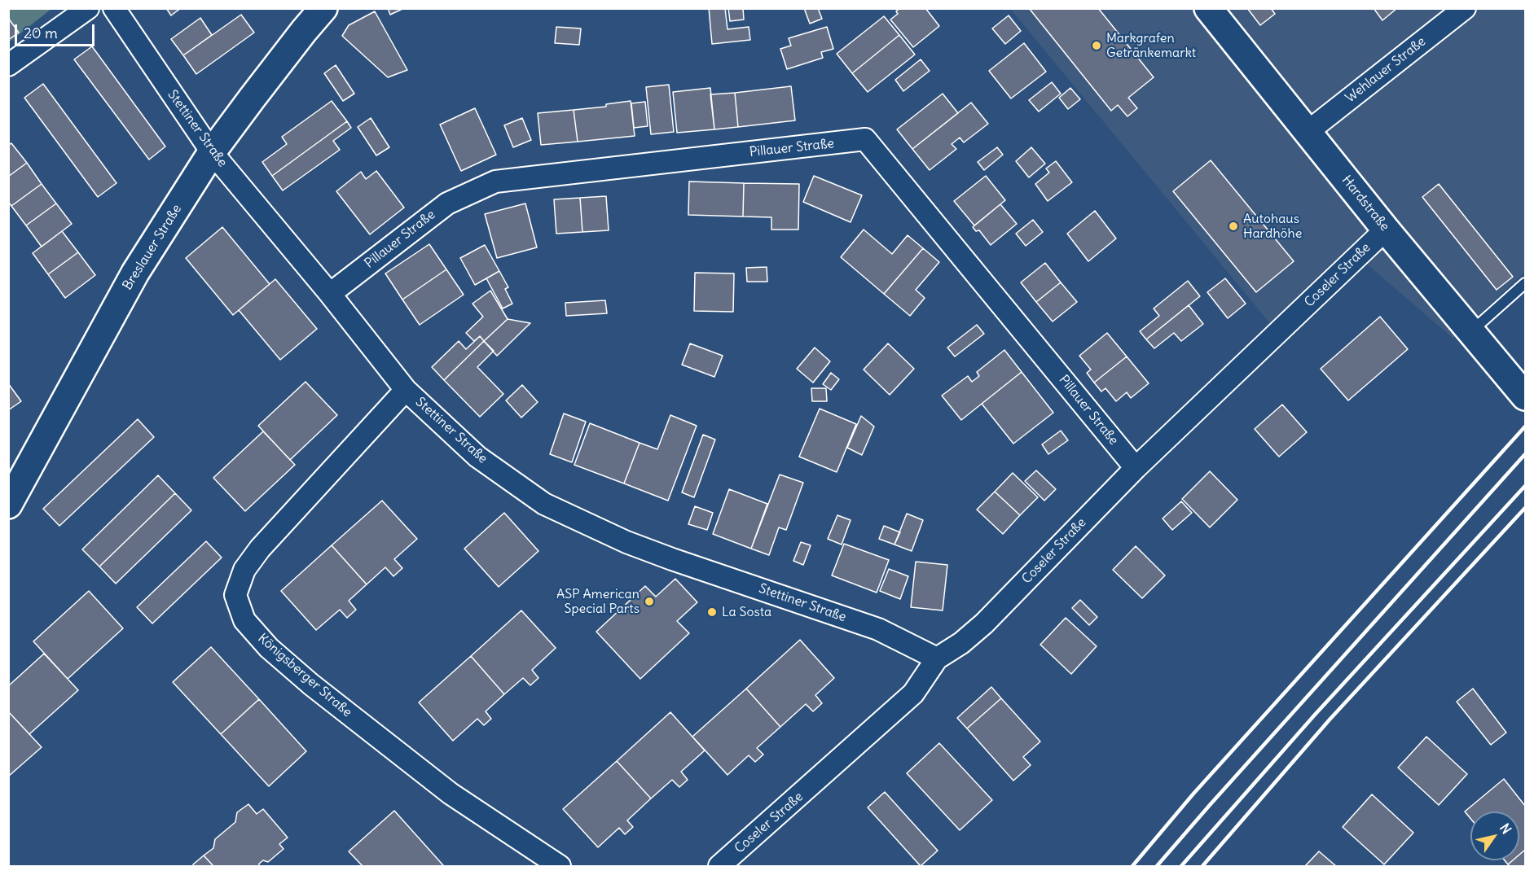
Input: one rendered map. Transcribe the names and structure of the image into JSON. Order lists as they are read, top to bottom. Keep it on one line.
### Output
{"streets":{"main road":["Hardstraße","Breslauer Straße"],"street":["Wehlauer Straße","Stettiner Straße","Pillauer Straße","Coseler Straße","Königsberger Straße"]},"crossings":[["Wehlauer Straße","Hardstraße"],["Stettiner Straße","Pillauer Straße"],["Stettiner Straße","Breslauer Straße"],["Stettiner Straße","Coseler Straße"],["Stettiner Straße","Königsberger Straße"],["Pillauer Straße","Coseler Straße"],["Hardstraße","Coseler Straße"]],"places":["Markgrafen Getränkemarkt","Autohaus Hardhöhe","ASP American Special Parts","La Sosta"],"scale_bar":"20 m","north":"top right"}
